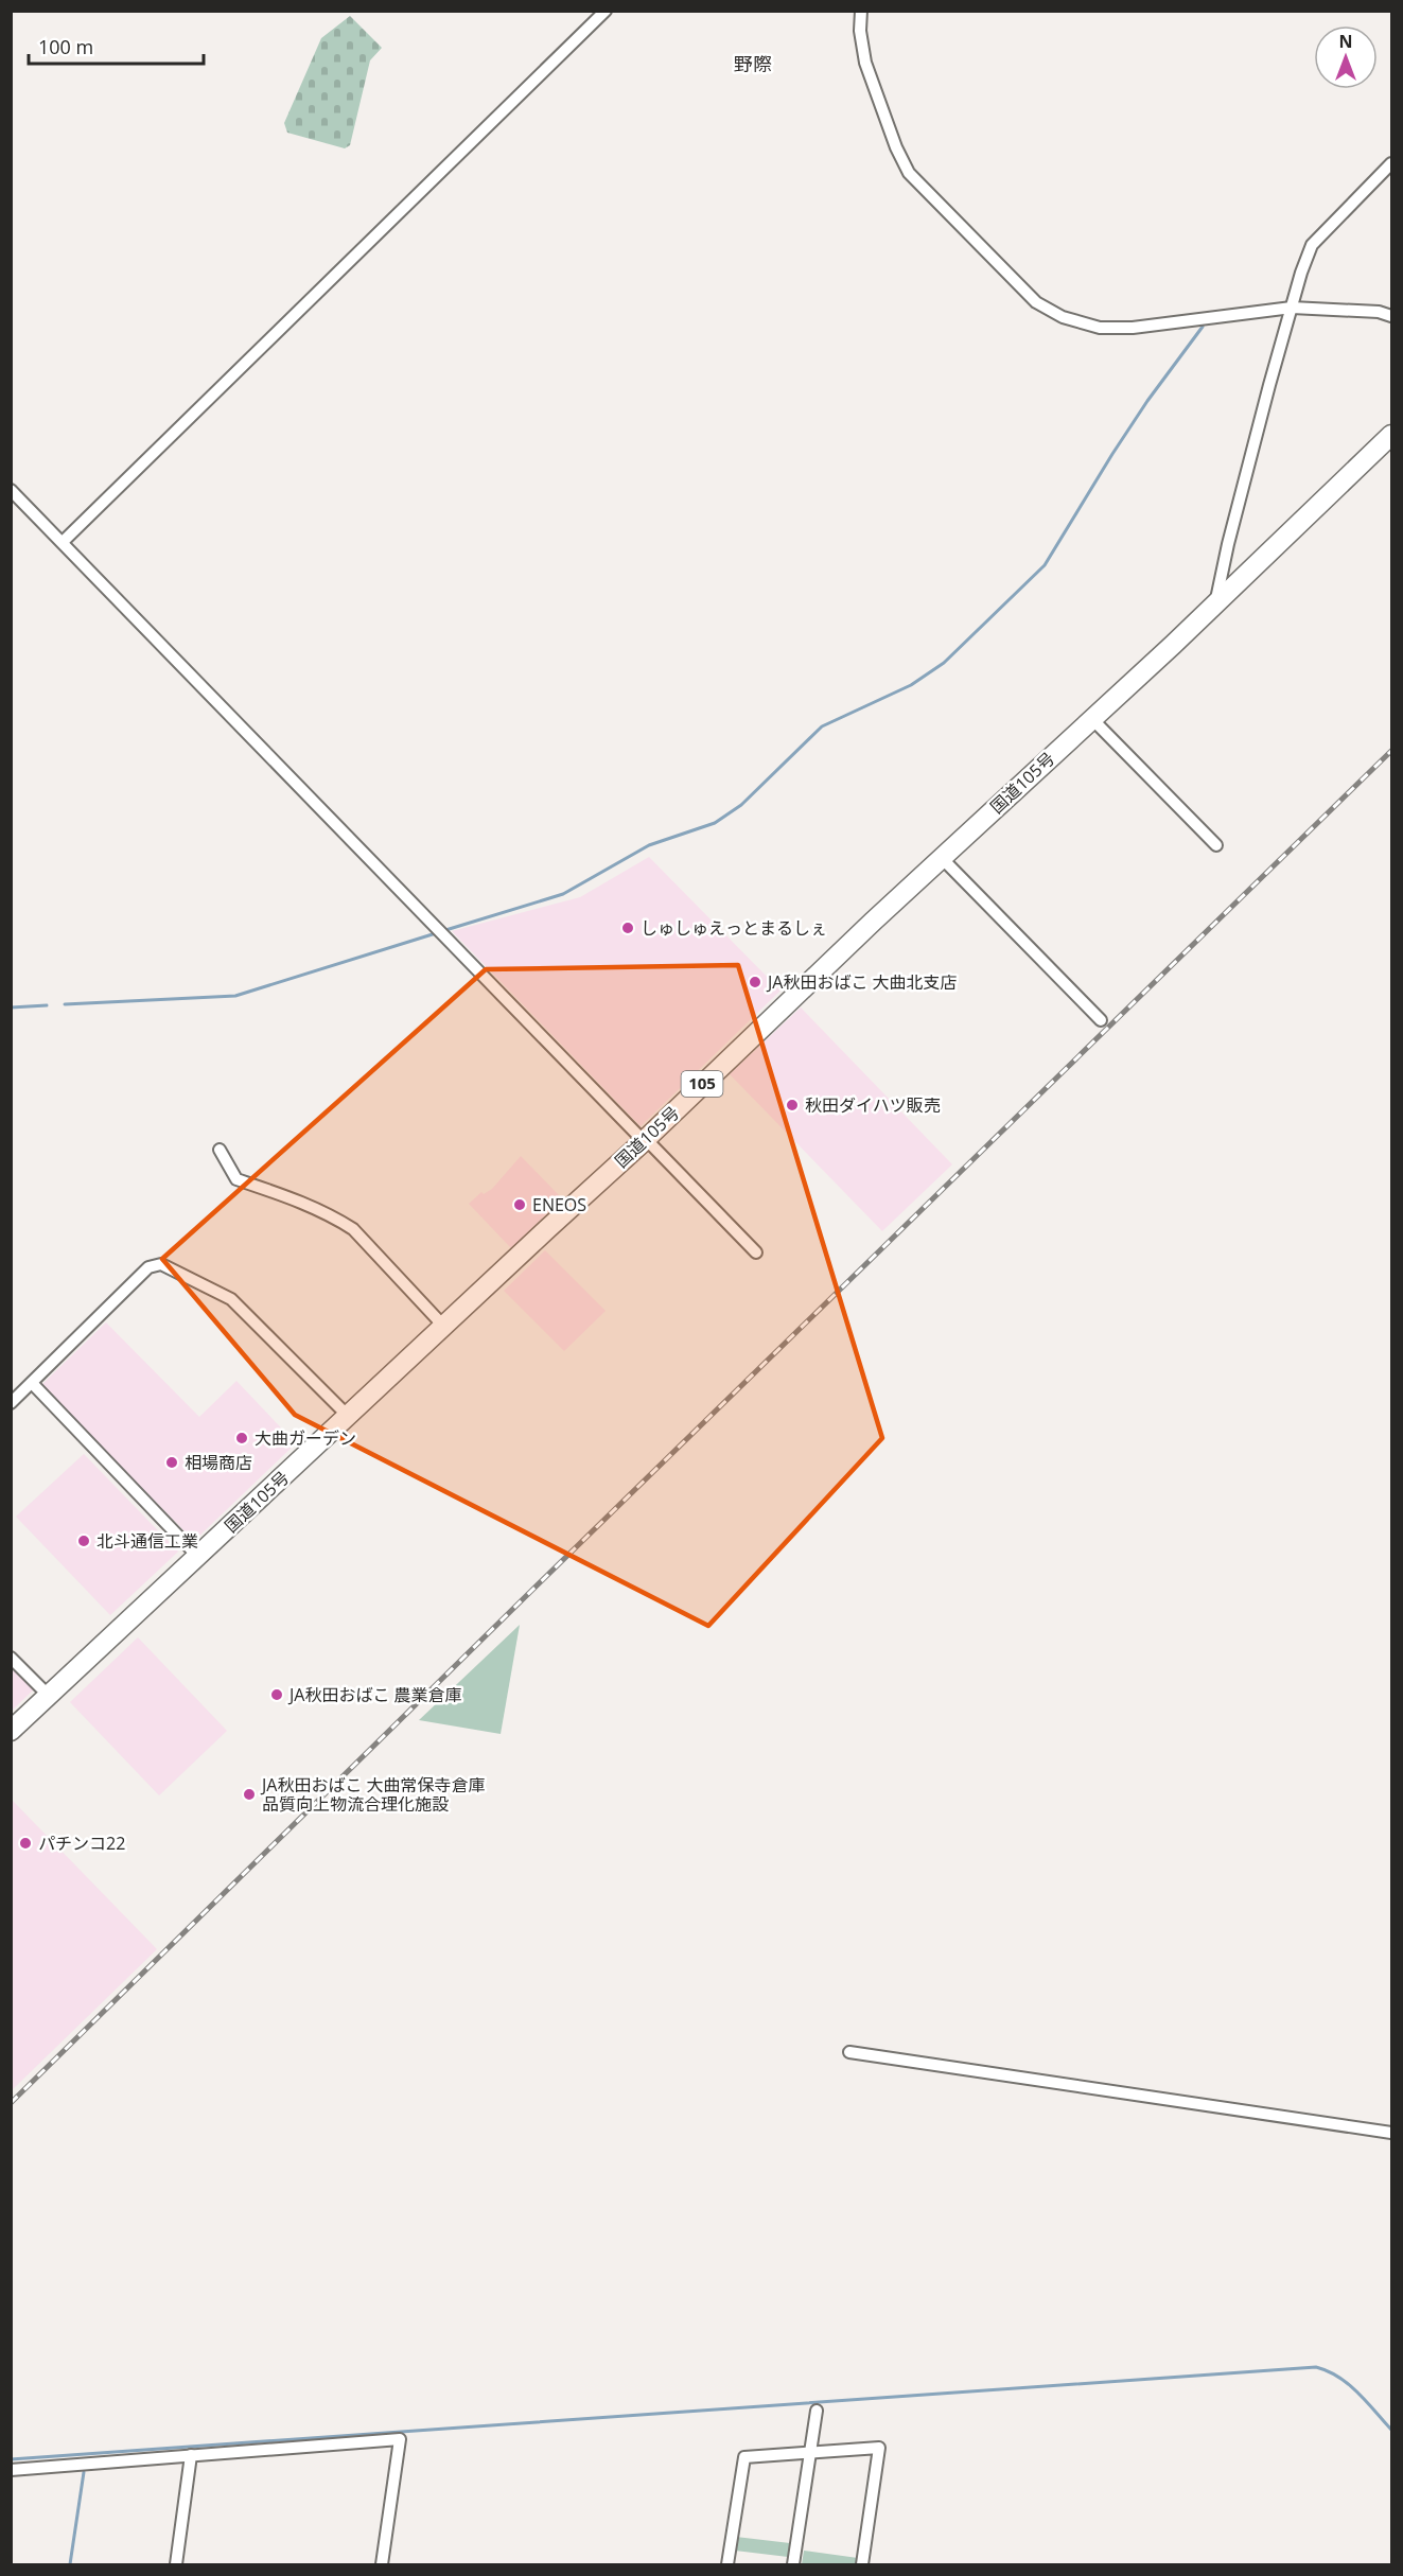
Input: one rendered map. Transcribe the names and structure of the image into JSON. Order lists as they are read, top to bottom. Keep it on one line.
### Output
{"streets":{"highway":["国道105号","105"]},"districts":["野際"],"places":["しゅしゅえっとまるしぇ","JA秋田おばこ 大曲北支店","秋田ダイハツ販売","ENEOS","大曲ガーデン","相場商店","北斗通信工業","JA秋田おばこ 農業倉庫","JA秋田おばこ 大曲常保寺倉庫 品質向上物流合理化施設","パチンコ22"],"scale_bar":"100 m","north":"top"}
